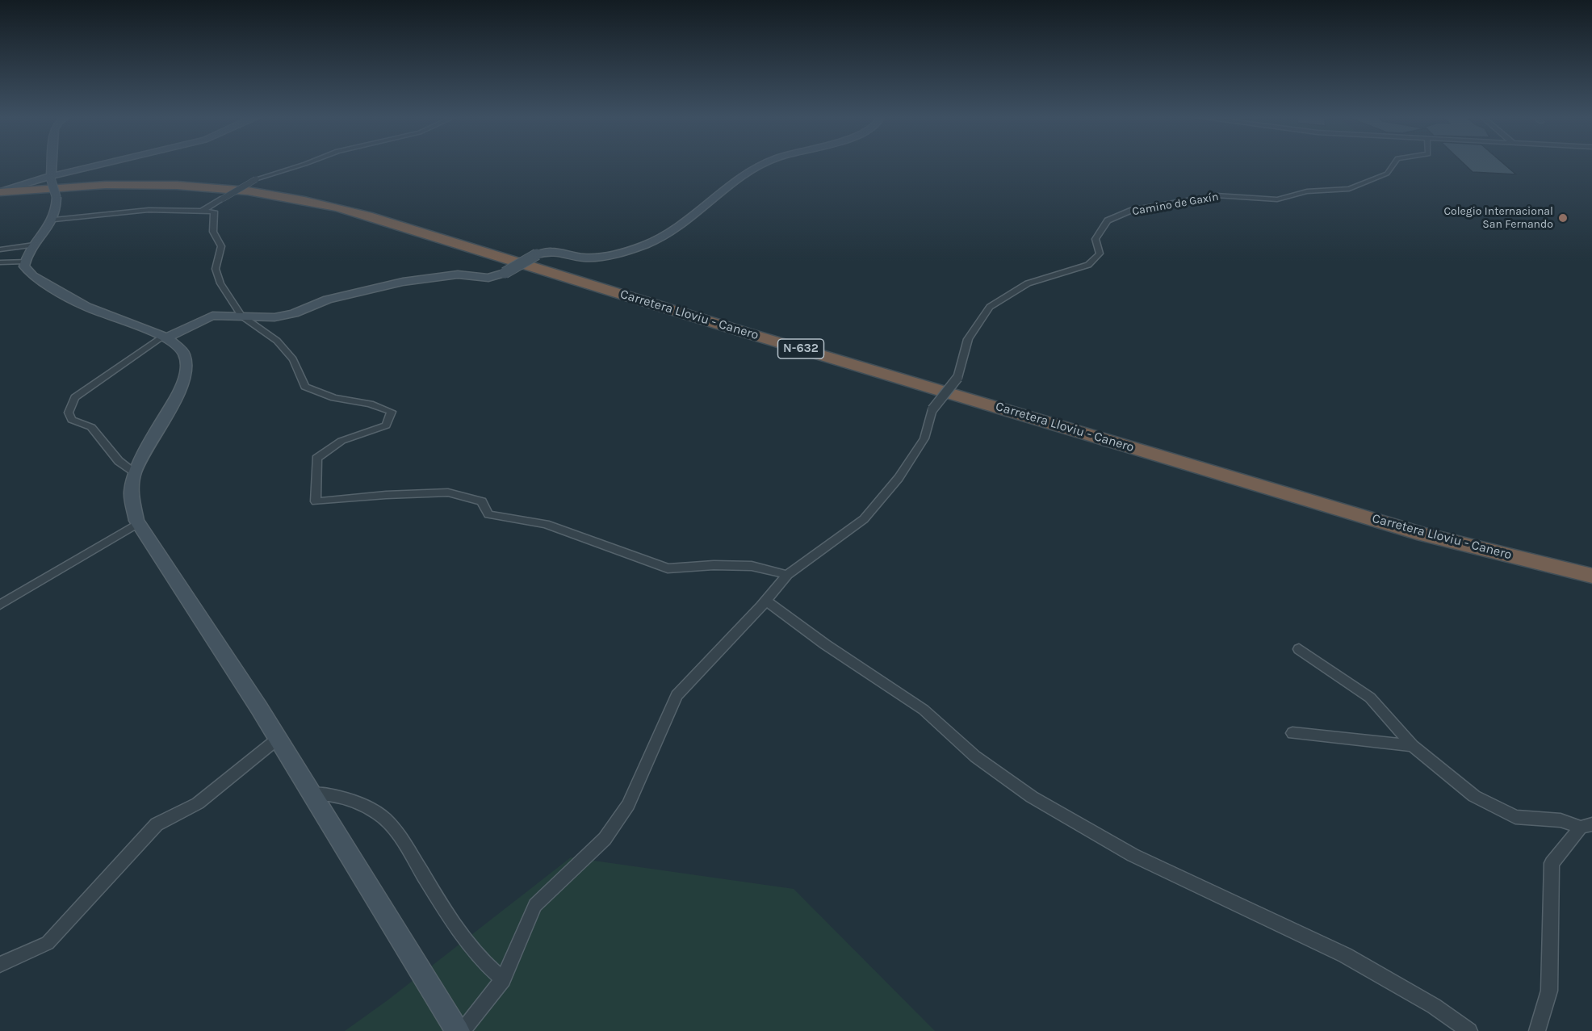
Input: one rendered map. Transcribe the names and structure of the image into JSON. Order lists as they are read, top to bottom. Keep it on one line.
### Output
{"streets":{"highway":["Carretera Lloviu - Canero","N-632"],"street":["Camino de Gaxín"]},"places":["Colegio Internacional San Fernando"]}
